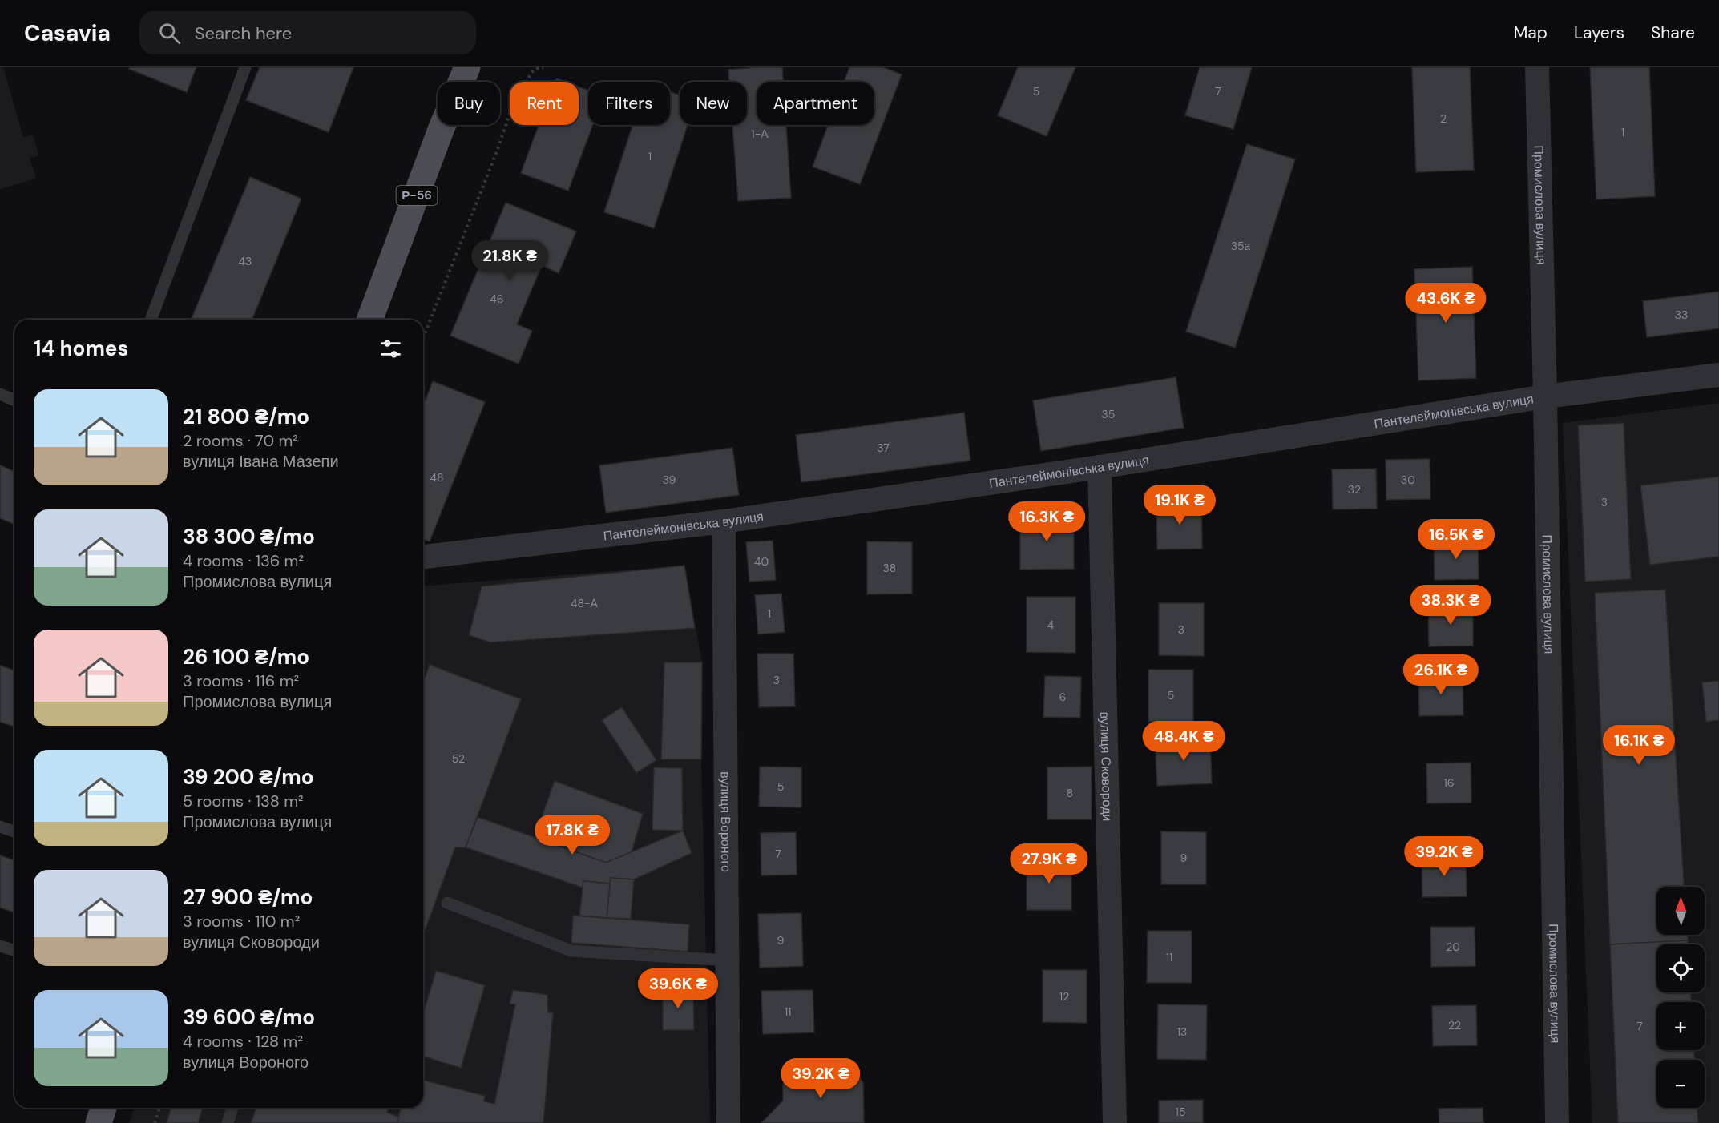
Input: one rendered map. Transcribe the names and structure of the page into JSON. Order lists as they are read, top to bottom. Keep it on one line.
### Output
{"streets":{"main road":["Р-56"],"street":["Промислова вулиця","Пантелеймонівська вулиця","вулиця Сковороди","вулиця Вороного"]},"crossings":[["Промислова вулиця","Пантелеймонівська вулиця"],["Пантелеймонівська вулиця","вулиця Сковороди"],["Пантелеймонівська вулиця","вулиця Вороного"]],"house_numbers":["5","7","2","1","1-А","1","35а","43","46","33","35","37","48","39","30","32","3","40","38","48-А","1","4","3","3","5","6","52","16","5","8","7","9","9","20","11","12","11","22","7","13","15"],"north":"top","page":{"header":"Casavia","search":"Search here","nav":["Map","Layers","Share"],"chip":["Buy","Rent","Filters","New","Apartment"],"price":["21.8K ₴","43.6K ₴","19.1K ₴","16.3K ₴","16.5K ₴","38.3K ₴","26.1K ₴","48.4K ₴","16.1K ₴","17.8K ₴","39.2K ₴","27.9K ₴","39.6K ₴","39.2K ₴"],"heading":"14 homes","list":[{"name":"21 800 ₴/mo","note":"2 rooms · 70 m² · вулиця Івана Мазепи"},{"name":"38 300 ₴/mo","note":"4 rooms · 136 m² · Промислова вулиця"},{"name":"26 100 ₴/mo","note":"3 rooms · 116 m² · Промислова вулиця"},{"name":"39 200 ₴/mo","note":"5 rooms · 138 m² · Промислова вулиця"},{"name":"27 900 ₴/mo","note":"3 rooms · 110 m² · вулиця Сковороди"},{"name":"39 600 ₴/mo","note":"4 rooms · 128 m² · вулиця Вороного"}],"map_buttons":["+","−"]}}
